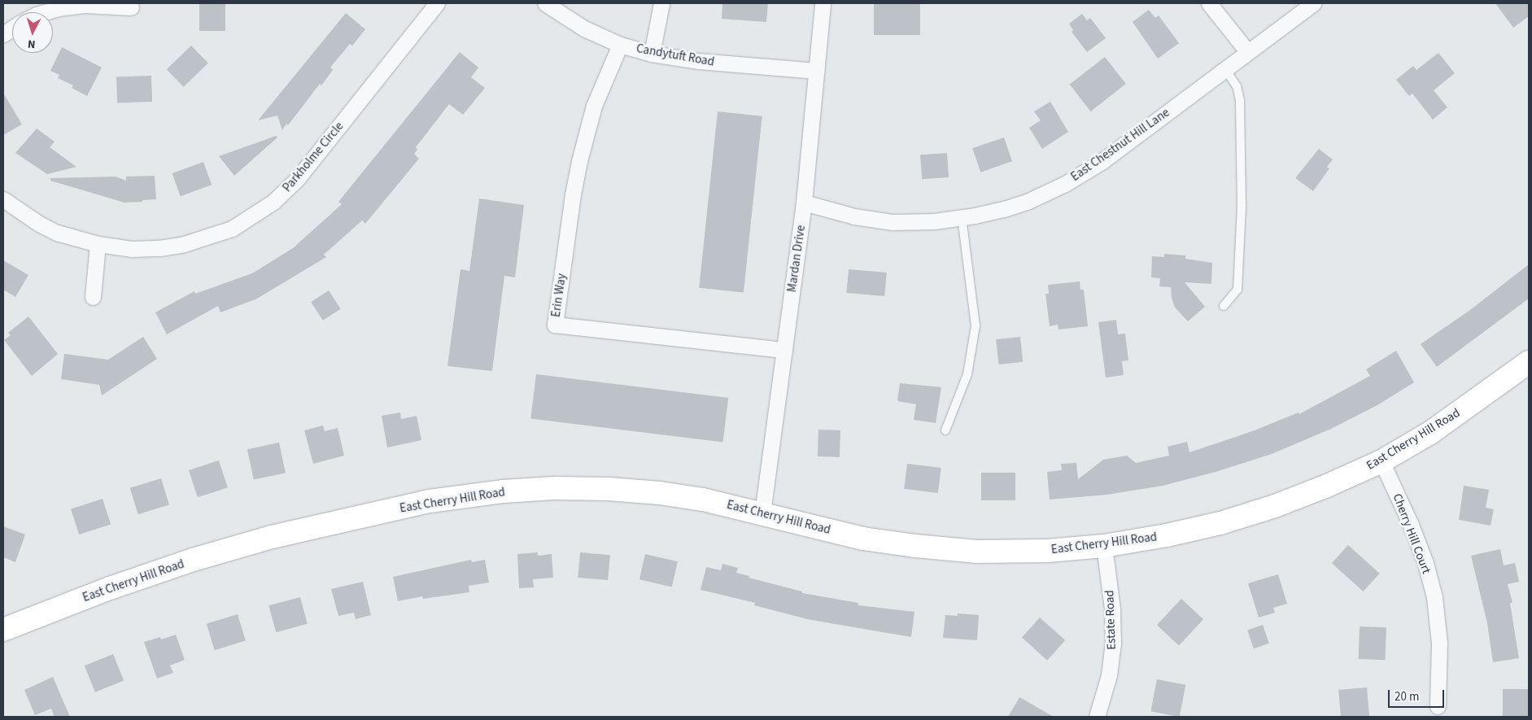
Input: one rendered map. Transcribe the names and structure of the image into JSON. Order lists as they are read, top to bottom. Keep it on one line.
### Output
{"streets":{"main road":["East Cherry Hill Road"],"street":["Candytuft Road","East Chestnut Hill Lane","Parkholme Circle","Mardan Drive","Erin Way","Cherry Hill Court","Estate Road"]},"crossings":[["Candytuft Road","Mardan Drive"],["Candytuft Road","Erin Way"],["East Chestnut Hill Lane","Mardan Drive"],["Mardan Drive","Erin Way"],["Mardan Drive","East Cherry Hill Road"],["East Cherry Hill Road","Cherry Hill Court"],["East Cherry Hill Road","Estate Road"]],"scale_bar":"20 m","north":"bottom"}
